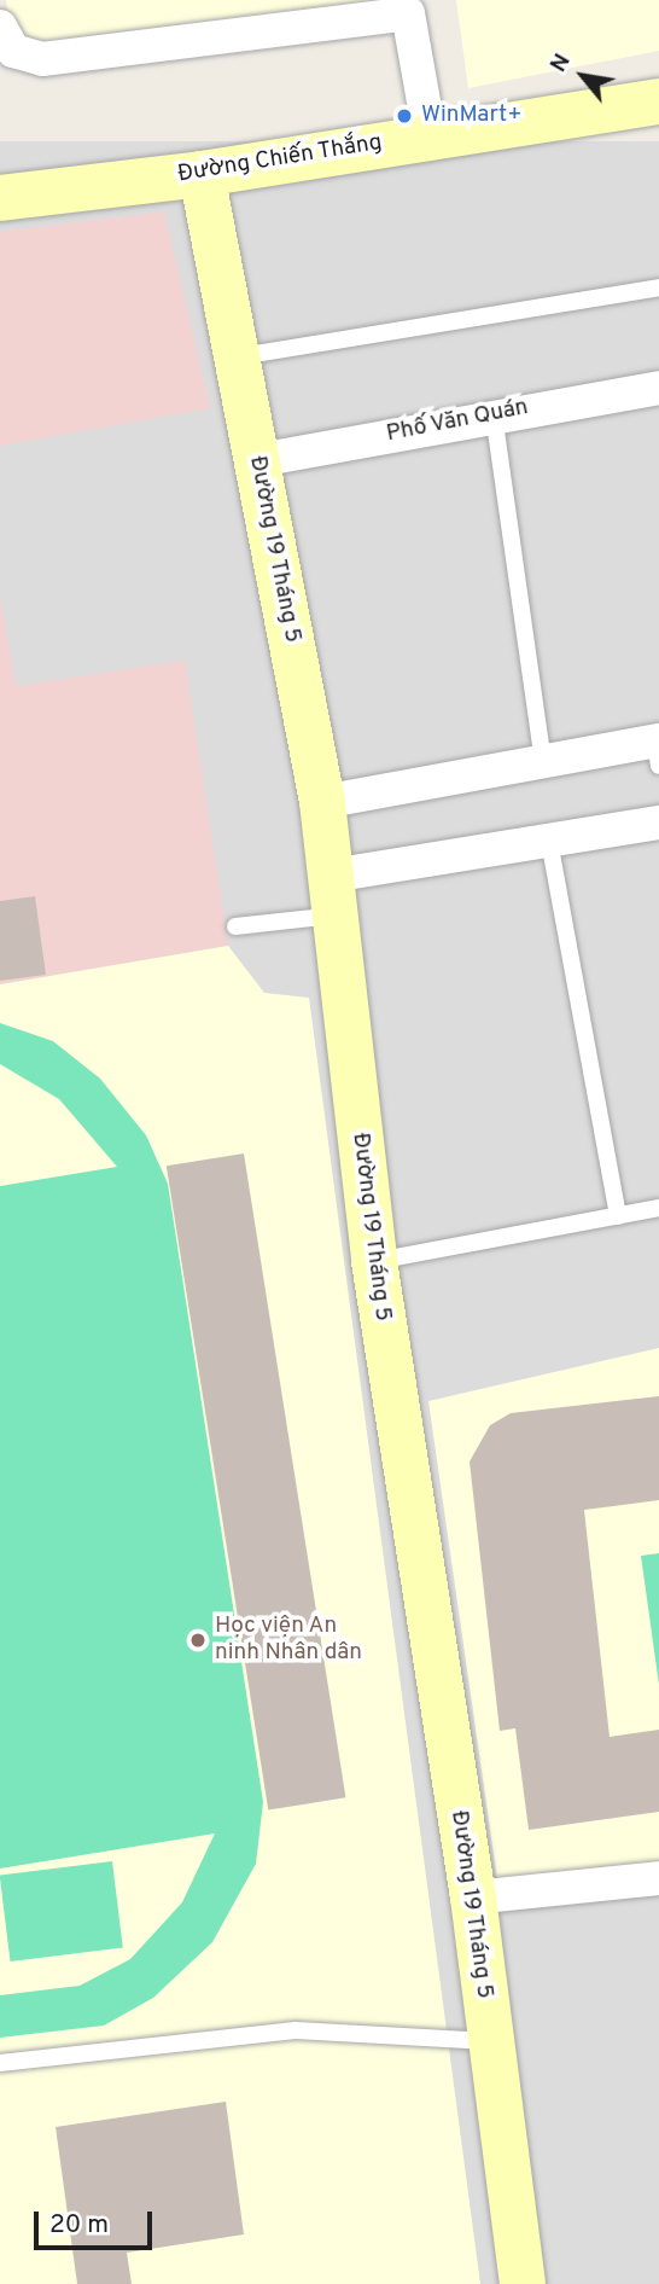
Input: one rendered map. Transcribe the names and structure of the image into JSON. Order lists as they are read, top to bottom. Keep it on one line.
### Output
{"streets":{"street":["Đường Chiến Thắng","Phố Văn Quán","Đường 19 Tháng 5"]},"crossings":[["Đường Chiến Thắng","Đường 19 Tháng 5"],["Phố Văn Quán","Đường 19 Tháng 5"]],"places":["WinMart+","Học viện An ninh Nhân dân"],"scale_bar":"20 m","north":"top left"}
